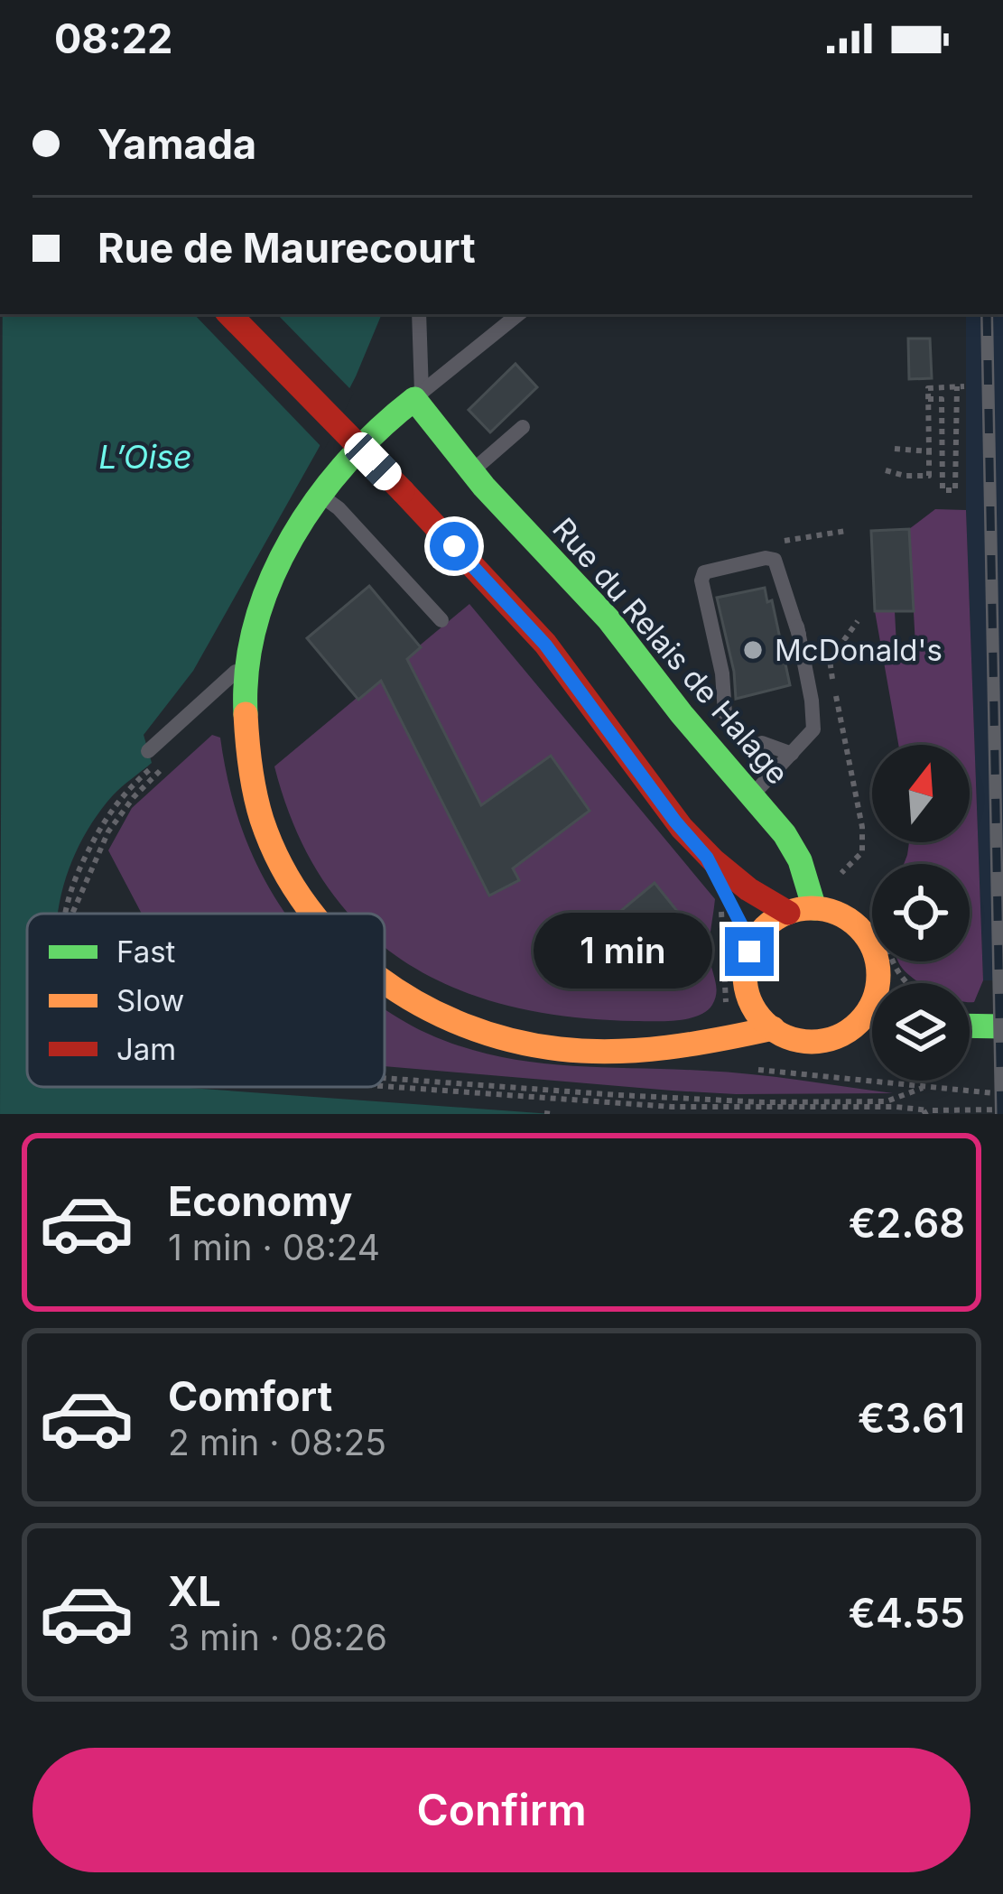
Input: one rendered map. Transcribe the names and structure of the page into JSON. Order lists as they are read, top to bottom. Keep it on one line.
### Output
{"streets":{"street":["Rue du Relais de Halage"]},"water":["L’Oise"],"places":["McDonald's"],"legend":["Fast","Slow","Jam"],"north":"top","page":{"status":"08:22","banner":["Yamada","Rue de Maurecourt"],"bubble":"1 min","list":[{"name":"Economy","note":"1 min · 08:24","value":"€2.68"},{"name":"Comfort","note":"2 min · 08:25","value":"€3.61"},{"name":"XL","note":"3 min · 08:26","value":"€4.55"}],"buttons":"Confirm"}}
